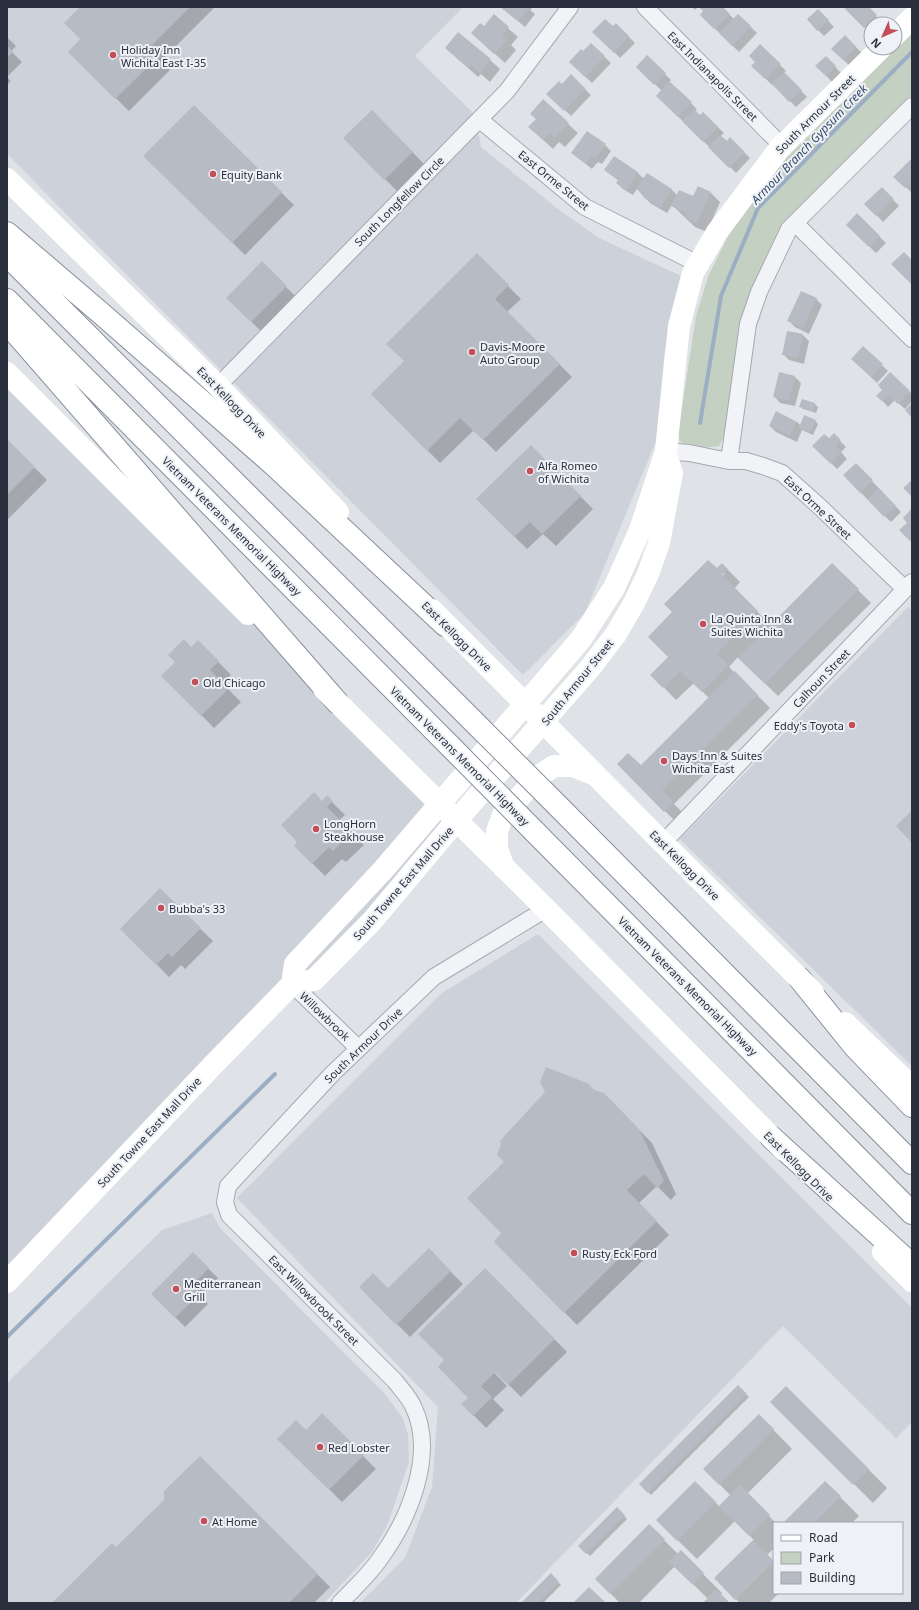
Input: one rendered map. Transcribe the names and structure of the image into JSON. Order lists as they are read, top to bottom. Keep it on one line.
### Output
{"streets":{"main road":["South Armour Street","East Kellogg Drive","Vietnam Veterans Memorial Highway","South Towne East Mall Drive"],"street":["East Indianapolis Street","East Orme Street","South Longfellow Circle","Calhoun Street","Willowbrook","South Armour Drive","East Willowbrook Street"]},"crossings":[["East Indianapolis Street","South Armour Street"],["South Armour Street","East Orme Street"],["South Armour Street","East Kellogg Drive"],["South Armour Street","South Towne East Mall Drive"],["East Orme Street","South Longfellow Circle"],["East Orme Street","Calhoun Street"],["South Longfellow Circle","East Kellogg Drive"],["East Kellogg Drive","Calhoun Street"],["East Kellogg Drive","South Towne East Mall Drive"],["East Kellogg Drive","South Armour Drive"],["South Towne East Mall Drive","Willowbrook"],["Willowbrook","South Armour Drive"],["South Armour Drive","East Willowbrook Street"]],"water":["Armour Branch Gypsum Creek"],"places":["Holiday Inn Wichita East I-35","Equity Bank","Davis-Moore Auto Group","Alfa Romeo of Wichita","La Quinta Inn & Suites Wichita","Old Chicago","Eddy's Toyota","Days Inn & Suites Wichita East","LongHorn Steakhouse","Bubba's 33","Rusty Eck Ford","Mediterranean Grill","Red Lobster","At Home"],"legend":["Road","Park","Building"],"north":"bottom left"}
